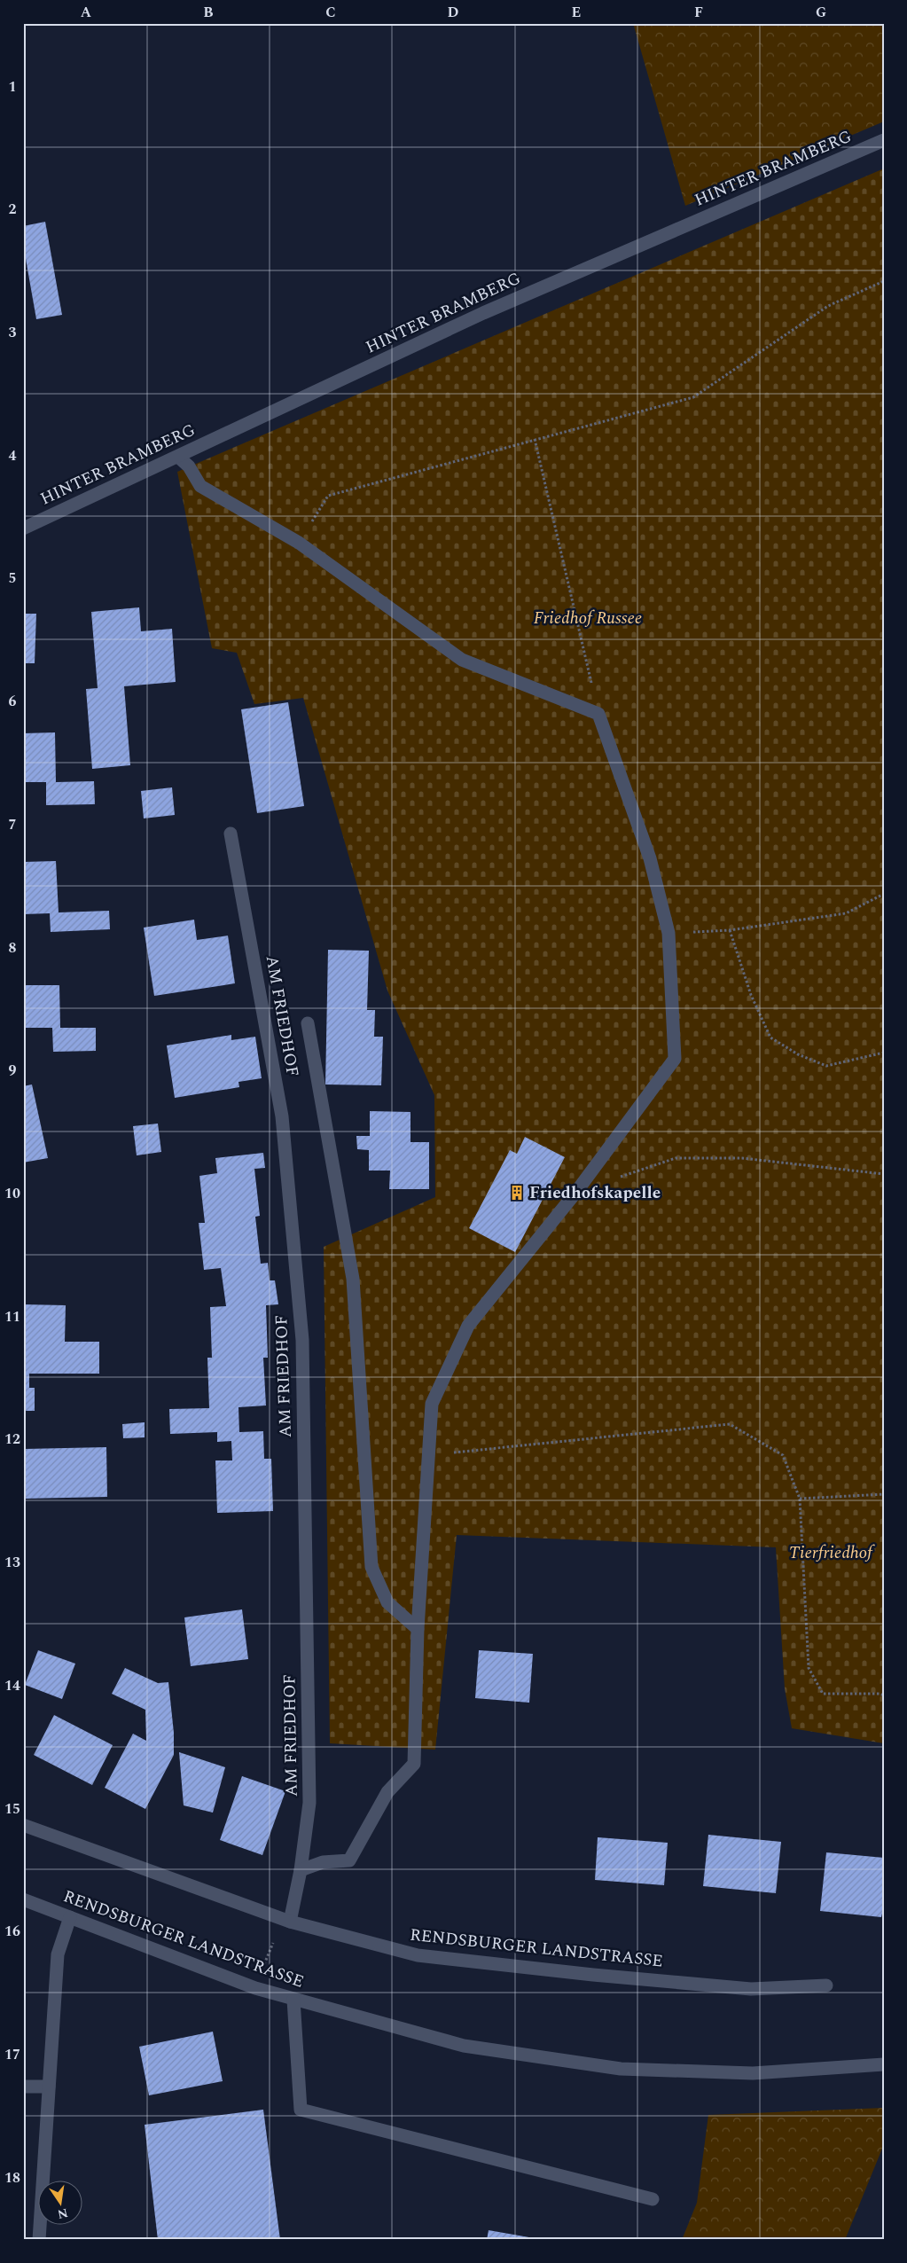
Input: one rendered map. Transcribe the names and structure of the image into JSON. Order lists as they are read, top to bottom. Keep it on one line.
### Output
{"streets":{"street":["HINTER BRAMBERG","AM FRIEDHOF","RENDSBURGER LANDSTRASSE"]},"crossings":[["AM FRIEDHOF","RENDSBURGER LANDSTRASSE"]],"parks":["Friedhof Russee","Tierfriedhof"],"places":{"building":["Friedhofskapelle"]},"north":"bottom","grid":{"columns":["A","B","C","D","E","F","G"],"rows":["1","2","3","4","5","6","7","8","9","10","11","12","13","14","15","16","17","18"]}}
